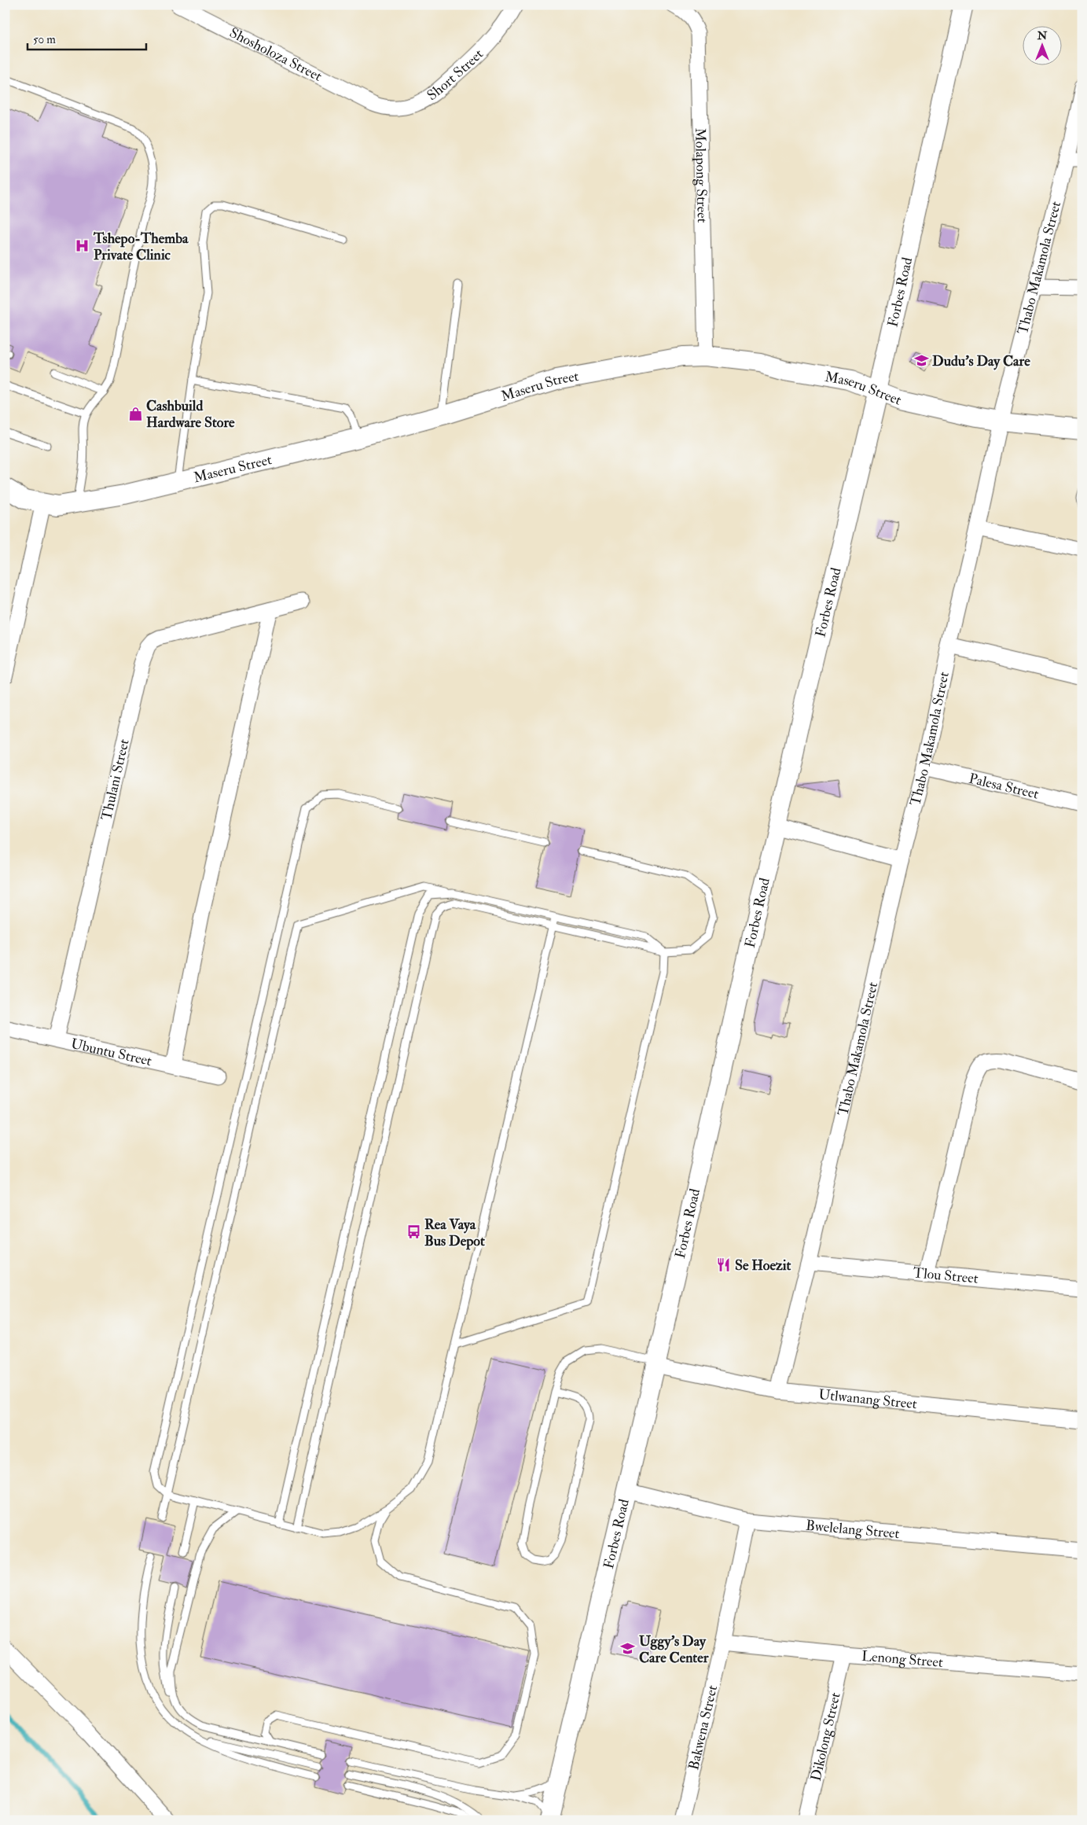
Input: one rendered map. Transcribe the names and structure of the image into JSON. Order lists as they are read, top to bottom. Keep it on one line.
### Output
{"streets":{"street":["Shosholoza Street","Short Street","Molapong Street","Thabo Makamola Street","Forbes Road","Maseru Street","Thulani Street","Palesa Street","Ubuntu Street","Tlou Street","Utlwanang Street","Bwelelang Street","Lenong Street","Bakwena Street","Dikolong Street"]},"crossings":[["Shosholoza Street","Short Street"],["Molapong Street","Maseru Street"],["Thabo Makamola Street","Maseru Street"],["Thabo Makamola Street","Palesa Street"],["Thabo Makamola Street","Tlou Street"],["Thabo Makamola Street","Utlwanang Street"],["Forbes Road","Maseru Street"],["Forbes Road","Utlwanang Street"],["Forbes Road","Bwelelang Street"],["Thulani Street","Ubuntu Street"],["Bwelelang Street","Bakwena Street"],["Lenong Street","Bakwena Street"],["Lenong Street","Dikolong Street"]],"places":{"hospital":["Tshepo-Themba Private Clinic"],"school or university":["Dudu's Day Care","Uggy's Day Care Center"],"shop":["Cashbuild Hardware Store"],"bus stop":["Rea Vaya Bus Depot"],"restaurant":["Se Hoezit"]},"scale_bar":"50 m","north":"top"}
